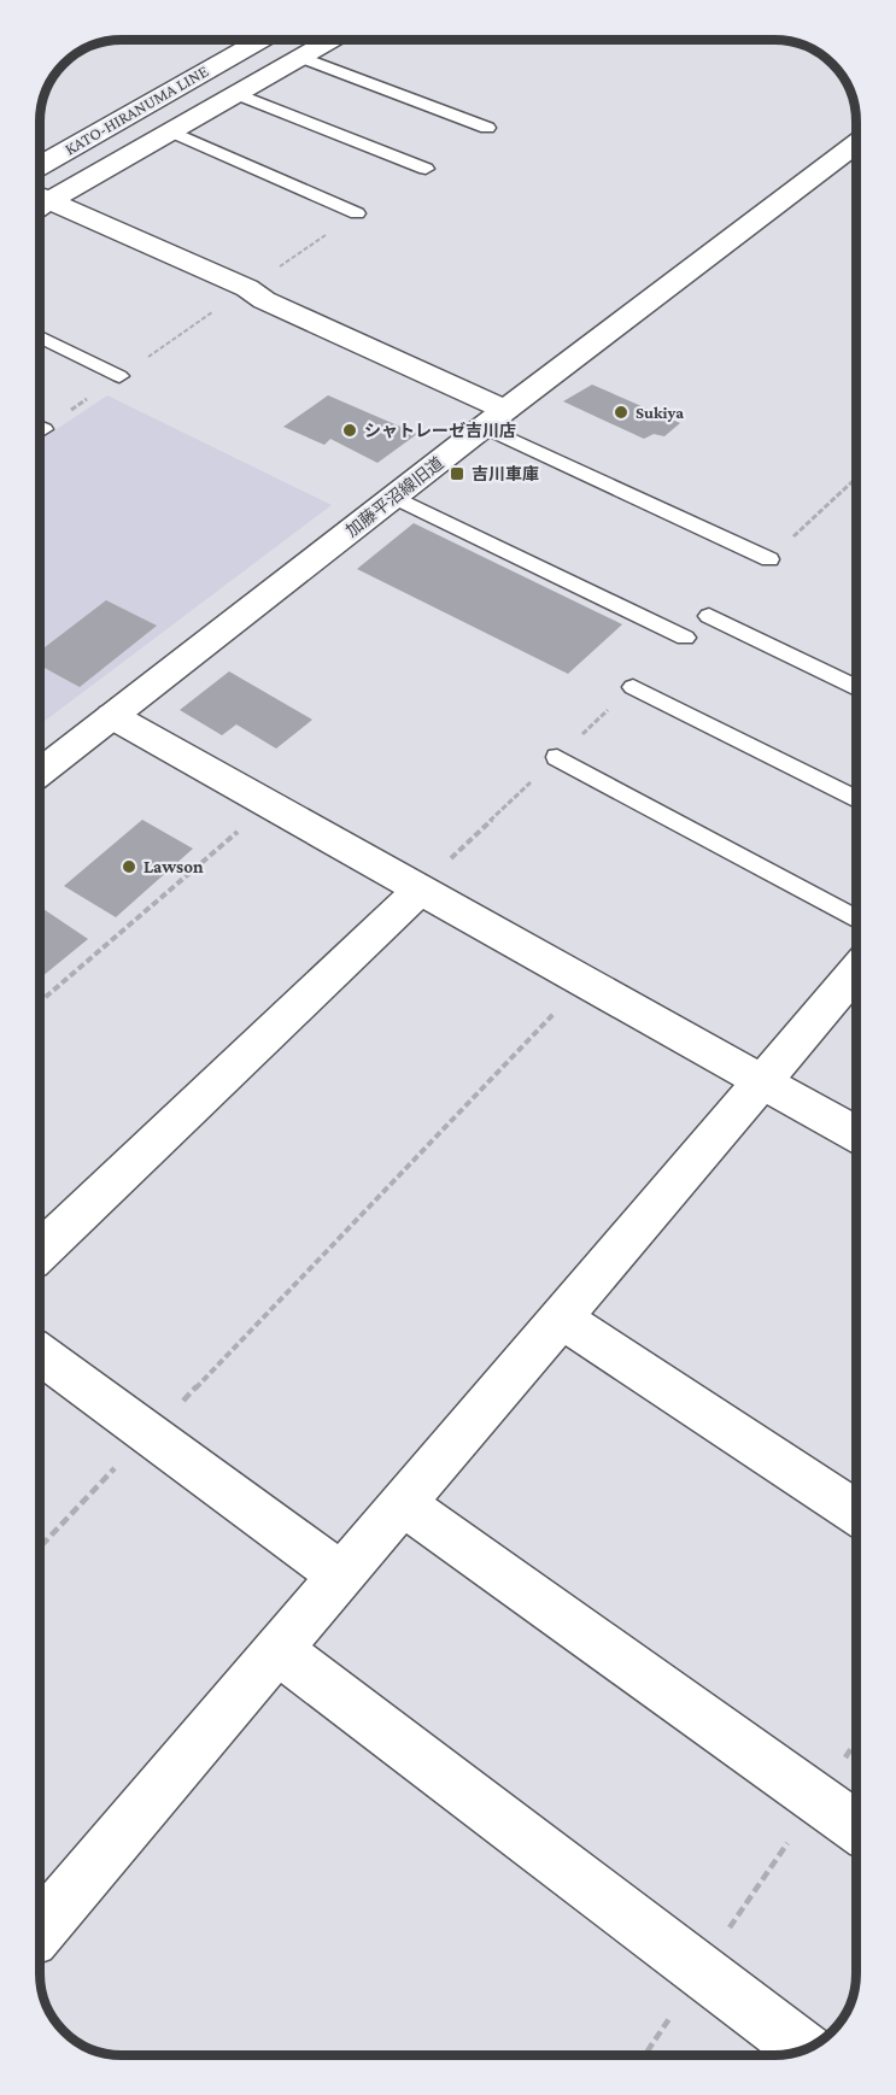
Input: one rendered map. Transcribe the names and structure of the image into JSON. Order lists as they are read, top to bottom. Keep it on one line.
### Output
{"streets":{"street":["KATO-HIRANUMA LINE","加藤平沼線旧道"]},"places":{"other":["Sukiya","シャトレーゼ吉川店","Lawson"],"transit":["吉川車庫"]}}
